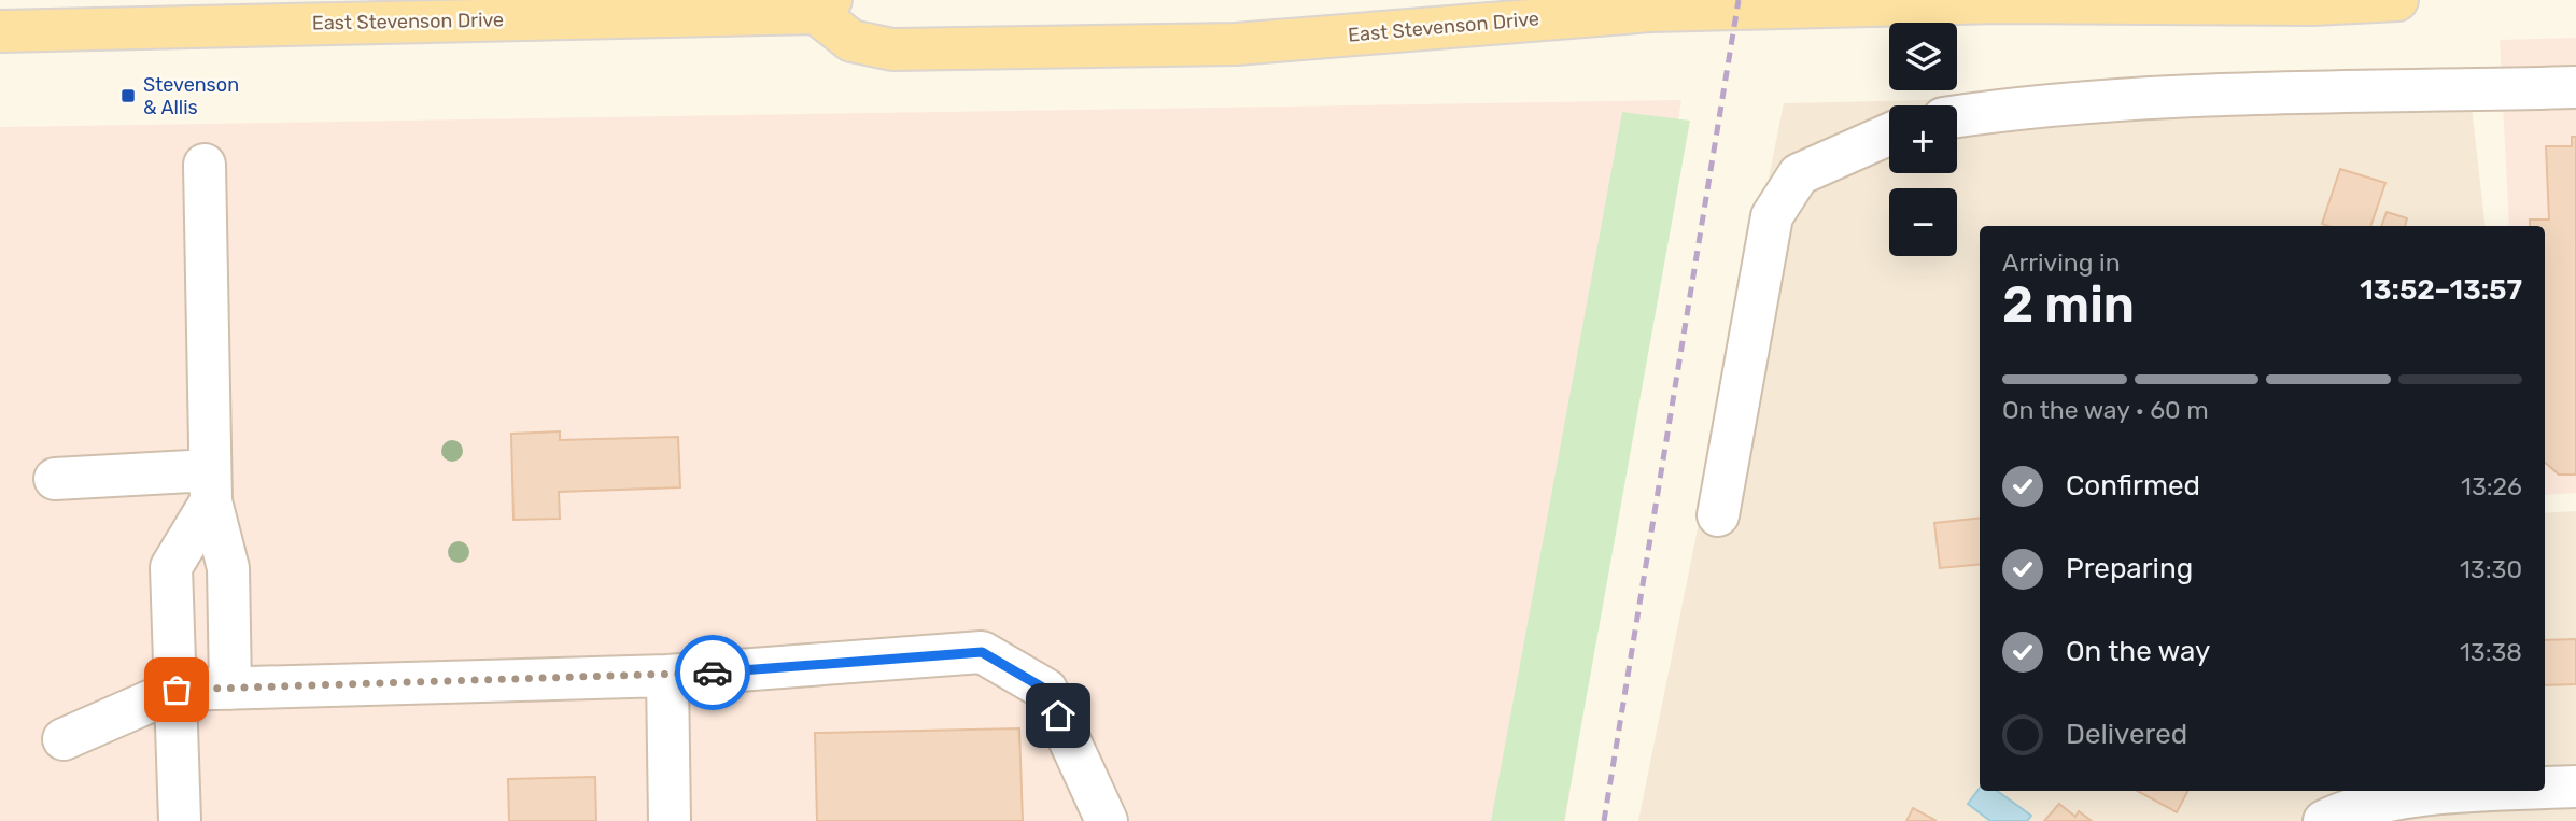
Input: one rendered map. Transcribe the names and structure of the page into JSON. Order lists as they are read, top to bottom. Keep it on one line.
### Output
{"streets":{"main road":["East Stevenson Drive"]},"places":{"transit":["Stevenson & Allis"]},"page":{"map_buttons":["+","−"],"heading":["2 min","Arriving in","13:52–13:57"],"bar":"On the way · 60 m","list":[["Confirmed","13:26"],["Preparing","13:30"],["On the way","13:38"],"Delivered"]}}
